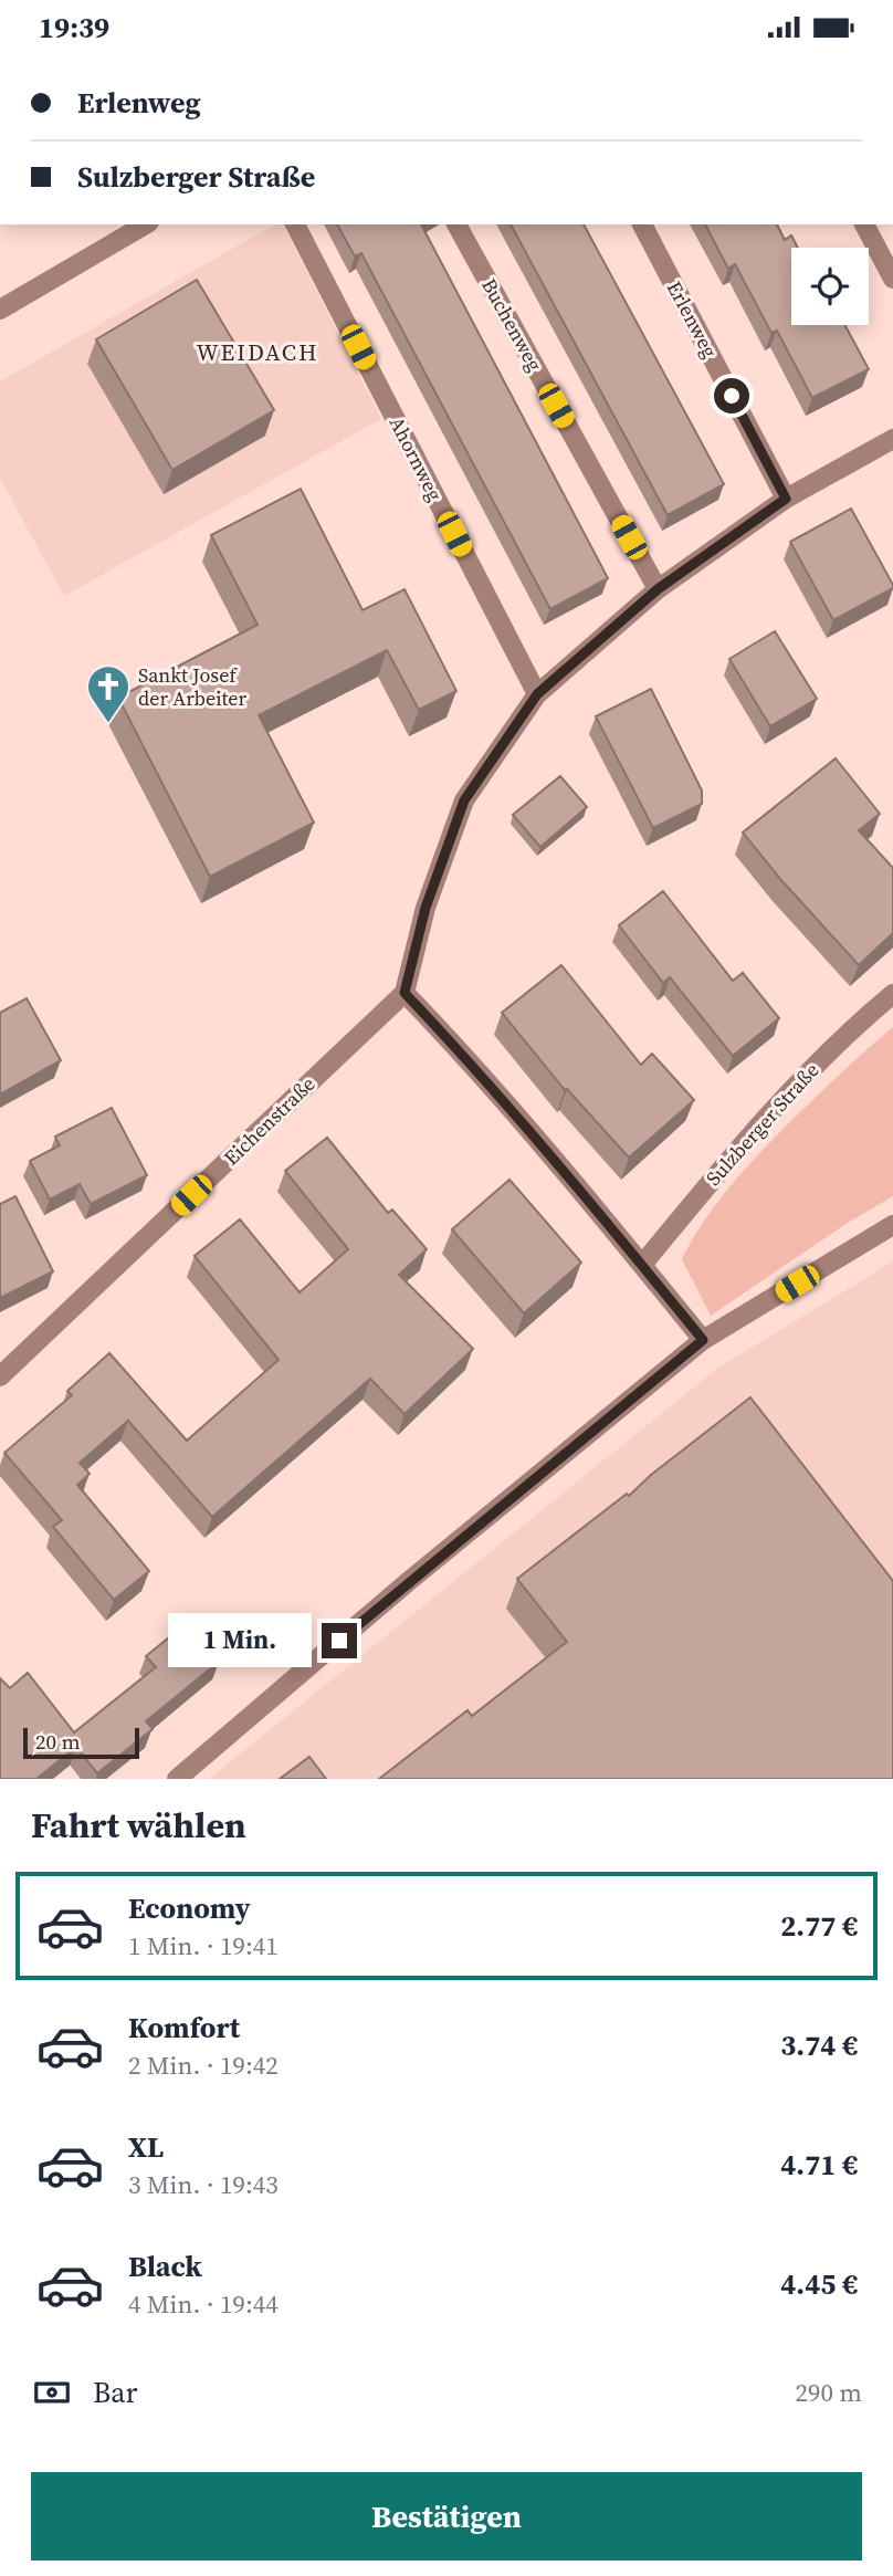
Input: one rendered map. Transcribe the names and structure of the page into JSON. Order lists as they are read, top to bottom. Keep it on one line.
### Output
{"streets":{"street":["Erlenweg","Buchenweg","Ahornweg","Eichenstraße","Sulzberger Straße"]},"districts":["WEIDACH"],"places":{"church":["Sankt Josef der Arbeiter"]},"scale_bar":"20 m","page":{"status":"19:39","banner":["Erlenweg","Sulzberger Straße"],"bubble":"1 Min.","scale":"20 m","heading":"Fahrt wählen","list":[{"name":"Economy","note":"1 Min. · 19:41","value":"2.77 €"},{"name":"Komfort","note":"2 Min. · 19:42","value":"3.74 €"},{"name":"XL","note":"3 Min. · 19:43","value":"4.71 €"},{"name":"Black","note":"4 Min. · 19:44","value":"4.45 €"}],"pay":["Bar","290 m"],"buttons":"Bestätigen"}}
